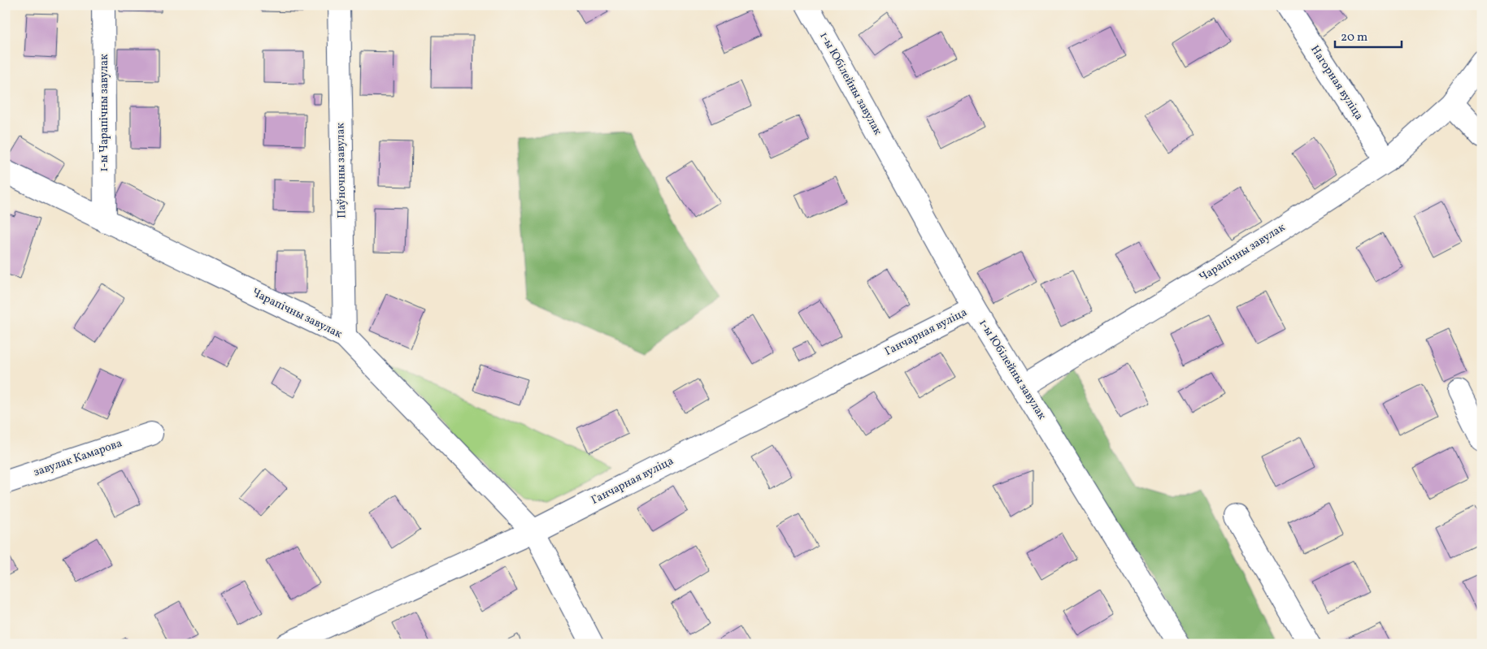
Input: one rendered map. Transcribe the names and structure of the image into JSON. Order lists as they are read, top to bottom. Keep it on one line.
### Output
{"streets":{"street":["Нагорная вуліца","1-ы Юбілейны завулак","1-ы Чарапічны завулак","Паўночны завулак","Чарапічны завулак","Ганчарная вуліца","завулак Камарова"]},"crossings":[["Нагорная вуліца","Чарапічны завулак"],["1-ы Юбілейны завулак","Чарапічны завулак"],["1-ы Юбілейны завулак","Ганчарная вуліца"],["1-ы Чарапічны завулак","Чарапічны завулак"],["Паўночны завулак","Чарапічны завулак"],["Чарапічны завулак","Ганчарная вуліца"]],"scale_bar":"20 m"}
